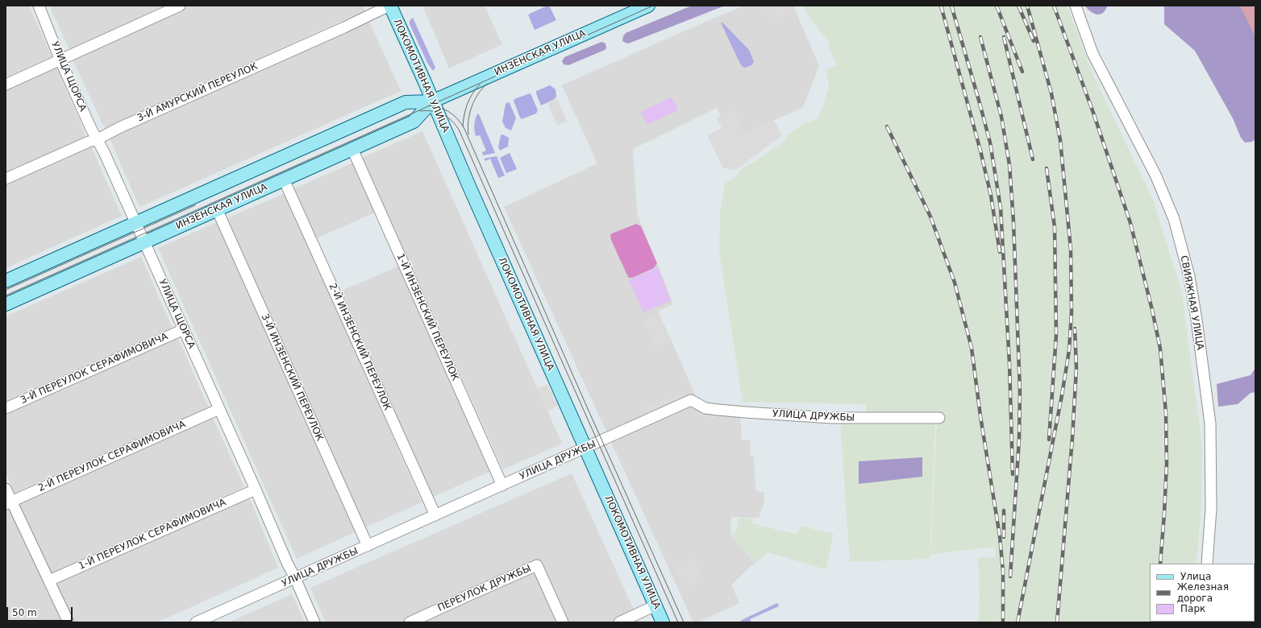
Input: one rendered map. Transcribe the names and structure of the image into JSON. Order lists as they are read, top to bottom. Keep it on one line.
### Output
{"streets":{"main road":["ИНЗЕНСКАЯ УЛИЦА","ЛОКОМОТИВНАЯ УЛИЦА"],"street":["УЛИЦА ЩОРСА","3-Й АМУРСКИЙ ПЕРЕУЛОК","СВИЯЖНАЯ УЛИЦА","1-Й ИНЗЕНСКИЙ ПЕРЕУЛОК","2-Й ИНЗЕНСКИЙ ПЕРЕУЛОК","3-Й ПЕРЕУЛОК СЕРАФИМОВИЧА","3-Й ИНЗЕНСКИЙ ПЕРЕУЛОК","УЛИЦА ДРУЖБЫ","2-Й ПЕРЕУЛОК СЕРАФИМОВИЧА","1-Й ПЕРЕУЛОК СЕРАФИМОВИЧА","ПЕРЕУЛОК ДРУЖБЫ"]},"crossings":[["ИНЗЕНСКАЯ УЛИЦА","ЛОКОМОТИВНАЯ УЛИЦА"],["ИНЗЕНСКАЯ УЛИЦА","УЛИЦА ЩОРСА"],["ИНЗЕНСКАЯ УЛИЦА","1-Й ИНЗЕНСКИЙ ПЕРЕУЛОК"],["ИНЗЕНСКАЯ УЛИЦА","2-Й ИНЗЕНСКИЙ ПЕРЕУЛОК"],["ИНЗЕНСКАЯ УЛИЦА","3-Й ИНЗЕНСКИЙ ПЕРЕУЛОК"],["ЛОКОМОТИВНАЯ УЛИЦА","3-Й АМУРСКИЙ ПЕРЕУЛОК"],["ЛОКОМОТИВНАЯ УЛИЦА","УЛИЦА ДРУЖБЫ"],["УЛИЦА ЩОРСА","3-Й АМУРСКИЙ ПЕРЕУЛОК"],["УЛИЦА ЩОРСА","3-Й ПЕРЕУЛОК СЕРАФИМОВИЧА"],["УЛИЦА ЩОРСА","УЛИЦА ДРУЖБЫ"],["УЛИЦА ЩОРСА","2-Й ПЕРЕУЛОК СЕРАФИМОВИЧА"],["УЛИЦА ЩОРСА","1-Й ПЕРЕУЛОК СЕРАФИМОВИЧА"],["1-Й ИНЗЕНСКИЙ ПЕРЕУЛОК","УЛИЦА ДРУЖБЫ"],["2-Й ИНЗЕНСКИЙ ПЕРЕУЛОК","УЛИЦА ДРУЖБЫ"],["3-Й ИНЗЕНСКИЙ ПЕРЕУЛОК","УЛИЦА ДРУЖБЫ"]],"legend":["Улица","Железная дорога","Парк"],"scale_bar":"50 m"}
